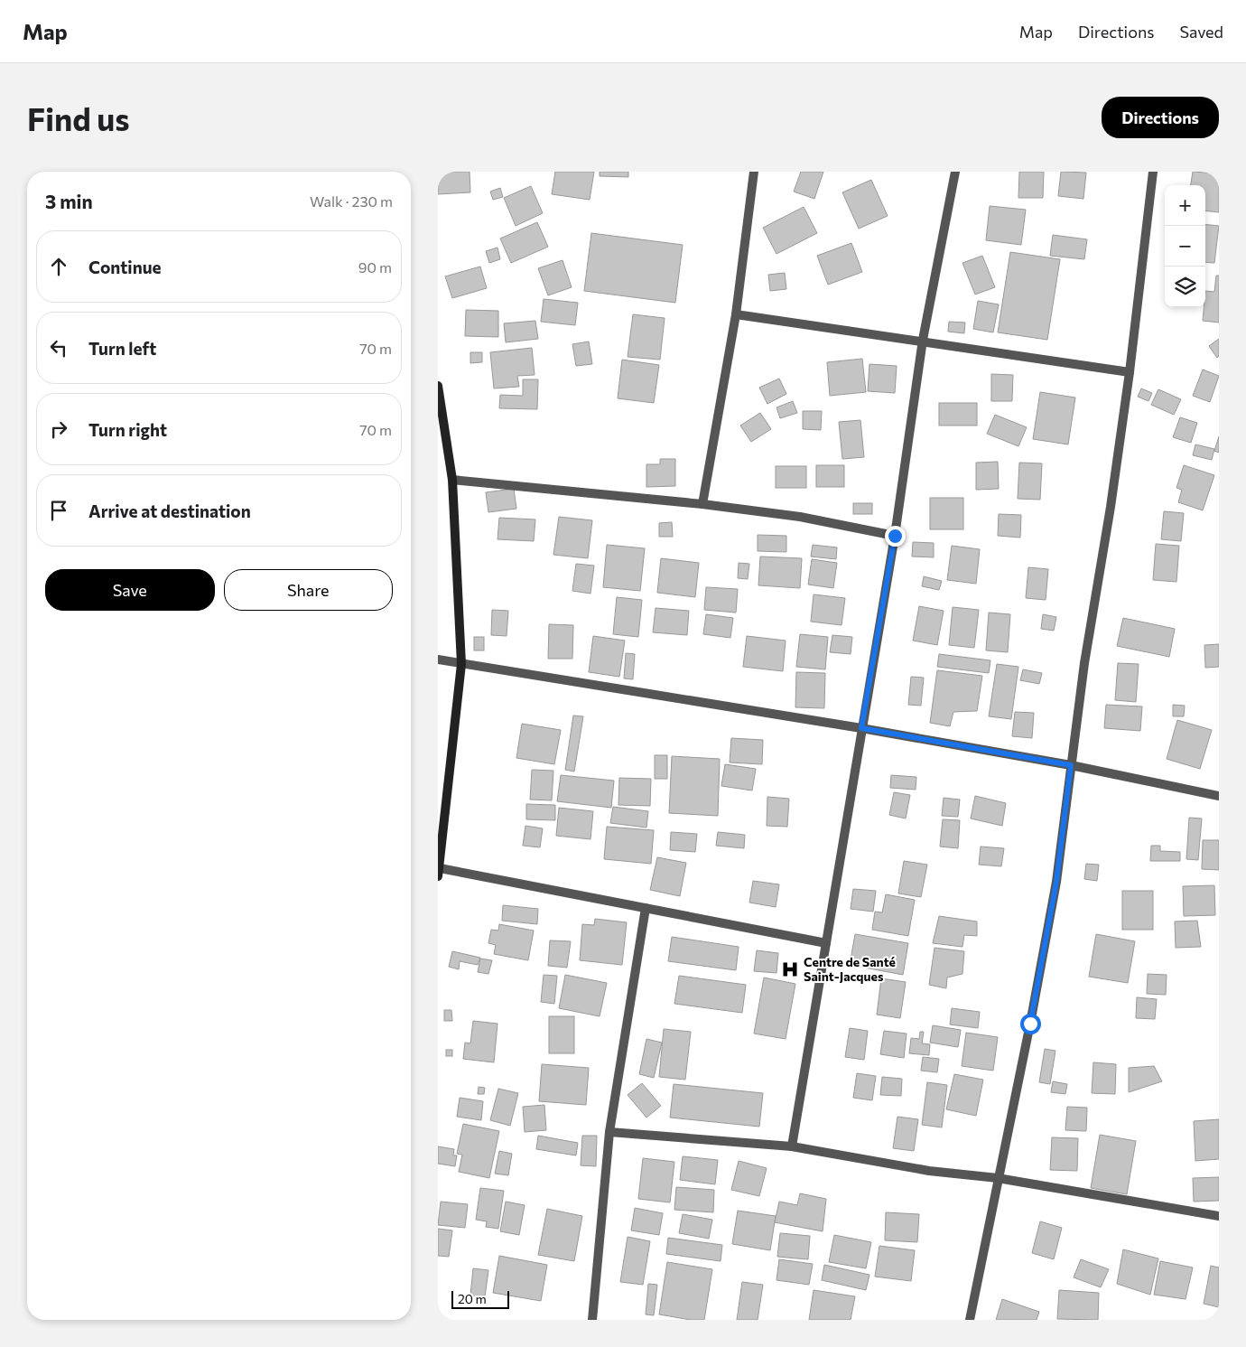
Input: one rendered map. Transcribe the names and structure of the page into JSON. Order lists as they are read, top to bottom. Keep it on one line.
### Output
{"places":{"hospital":["Centre de Santé Saint-Jacques"]},"scale_bar":"20 m","page":{"header":"Map","nav":["Map","Directions","Saved"],"buttons":["Directions",["Save","Share"]],"title":"Find us","heading":["3 min","Walk · 230 m"],"map_buttons":["+","−"],"list":[["Continue","90 m"],["Turn left","70 m"],["Turn right","70 m"],"Arrive at destination"],"scale":"20 m"}}
